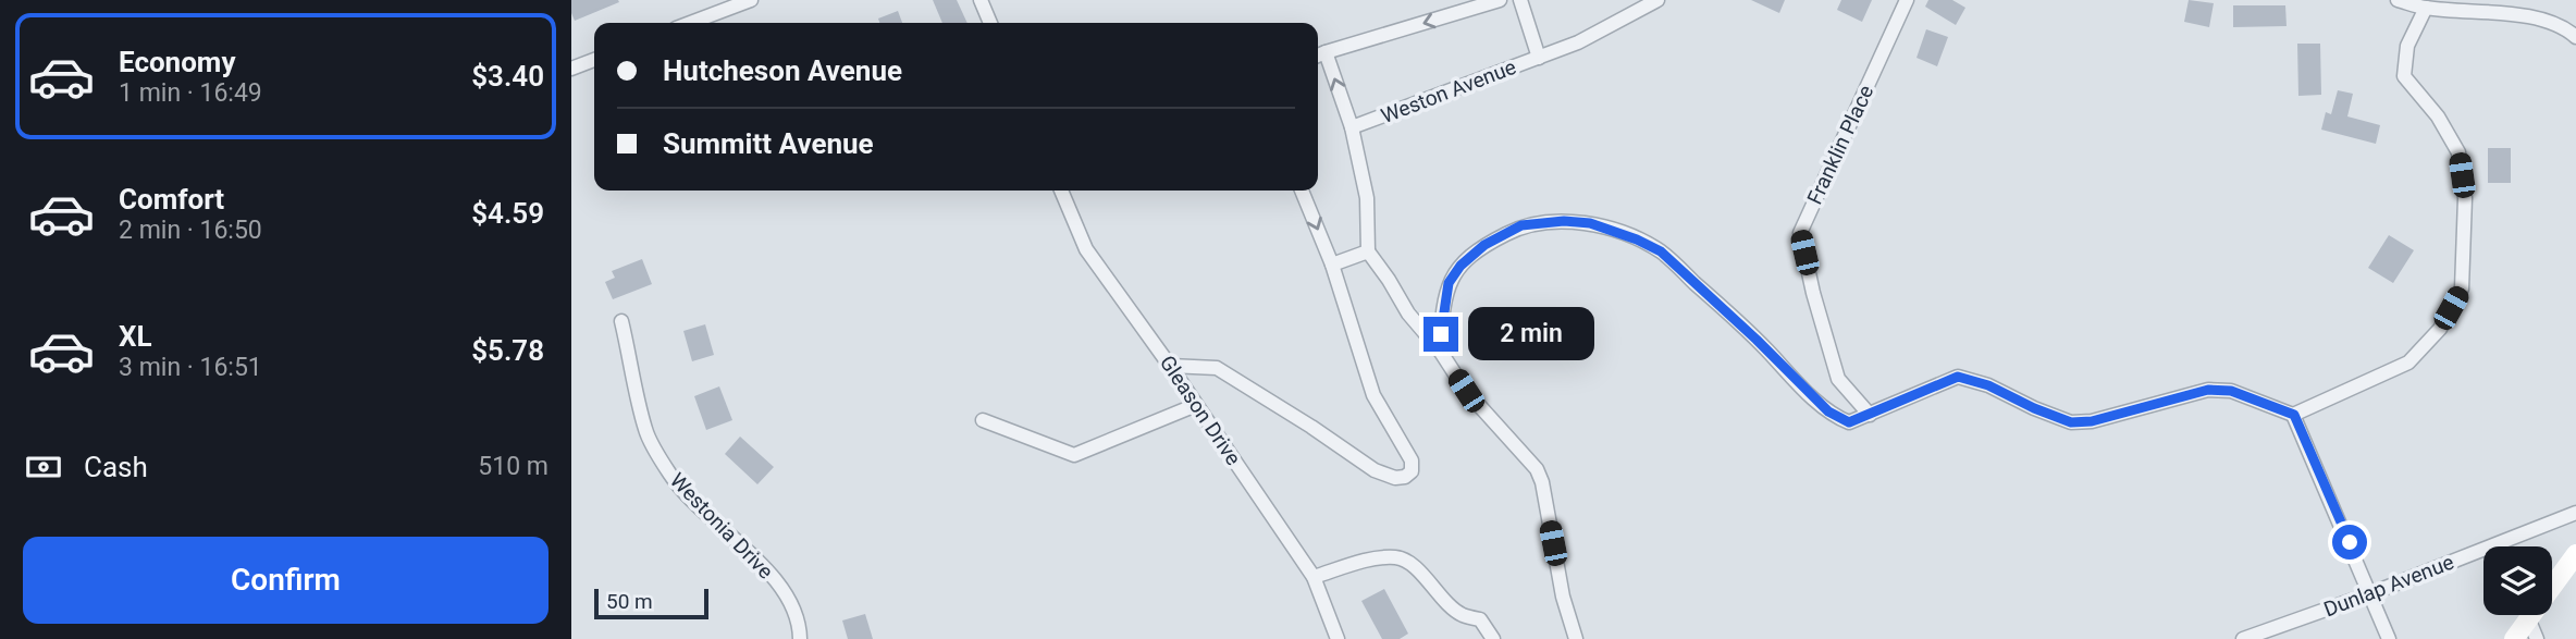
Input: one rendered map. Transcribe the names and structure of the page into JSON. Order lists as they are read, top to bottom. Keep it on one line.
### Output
{"streets":{"street":["Weston Avenue","Franklin Place","Gleason Drive","Westonia Drive","Dunlap Avenue"]},"scale_bar":"50 m","page":{"list":[{"name":"Economy","note":"1 min · 16:49","value":"$3.40"},{"name":"Comfort","note":"2 min · 16:50","value":"$4.59"},{"name":"XL","note":"3 min · 16:51","value":"$5.78"}],"banner":["Hutcheson Avenue","Summitt Avenue"],"bubble":"2 min","pay":["Cash","510 m"],"buttons":"Confirm","scale":"50 m"}}
